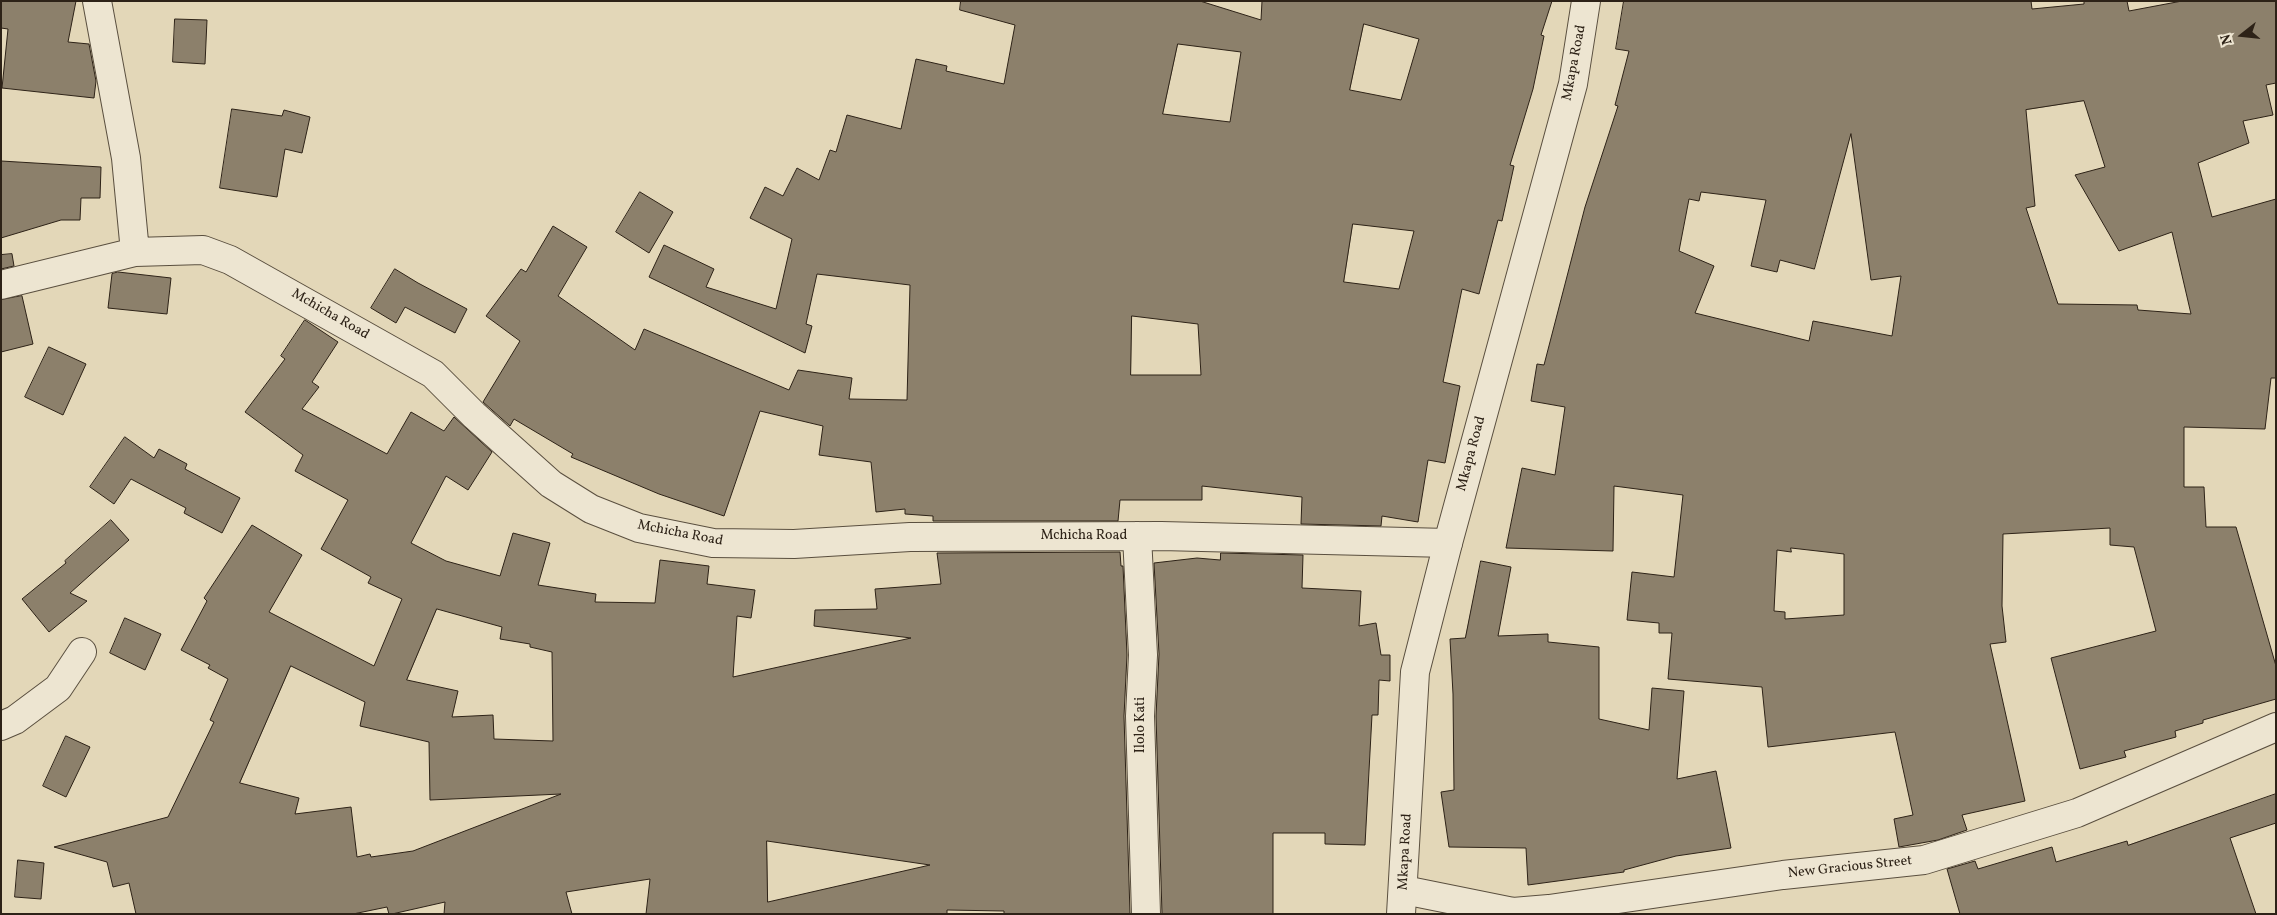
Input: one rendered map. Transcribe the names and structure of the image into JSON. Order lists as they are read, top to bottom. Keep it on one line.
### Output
{"streets":{"street":["Mkapa Road","Mchicha Road","Ilolo Kati","New Gracious Street"]},"crossings":[["Mkapa Road","Mchicha Road"],["Mkapa Road","New Gracious Street"],["Mchicha Road","Ilolo Kati"]],"north":"left"}
